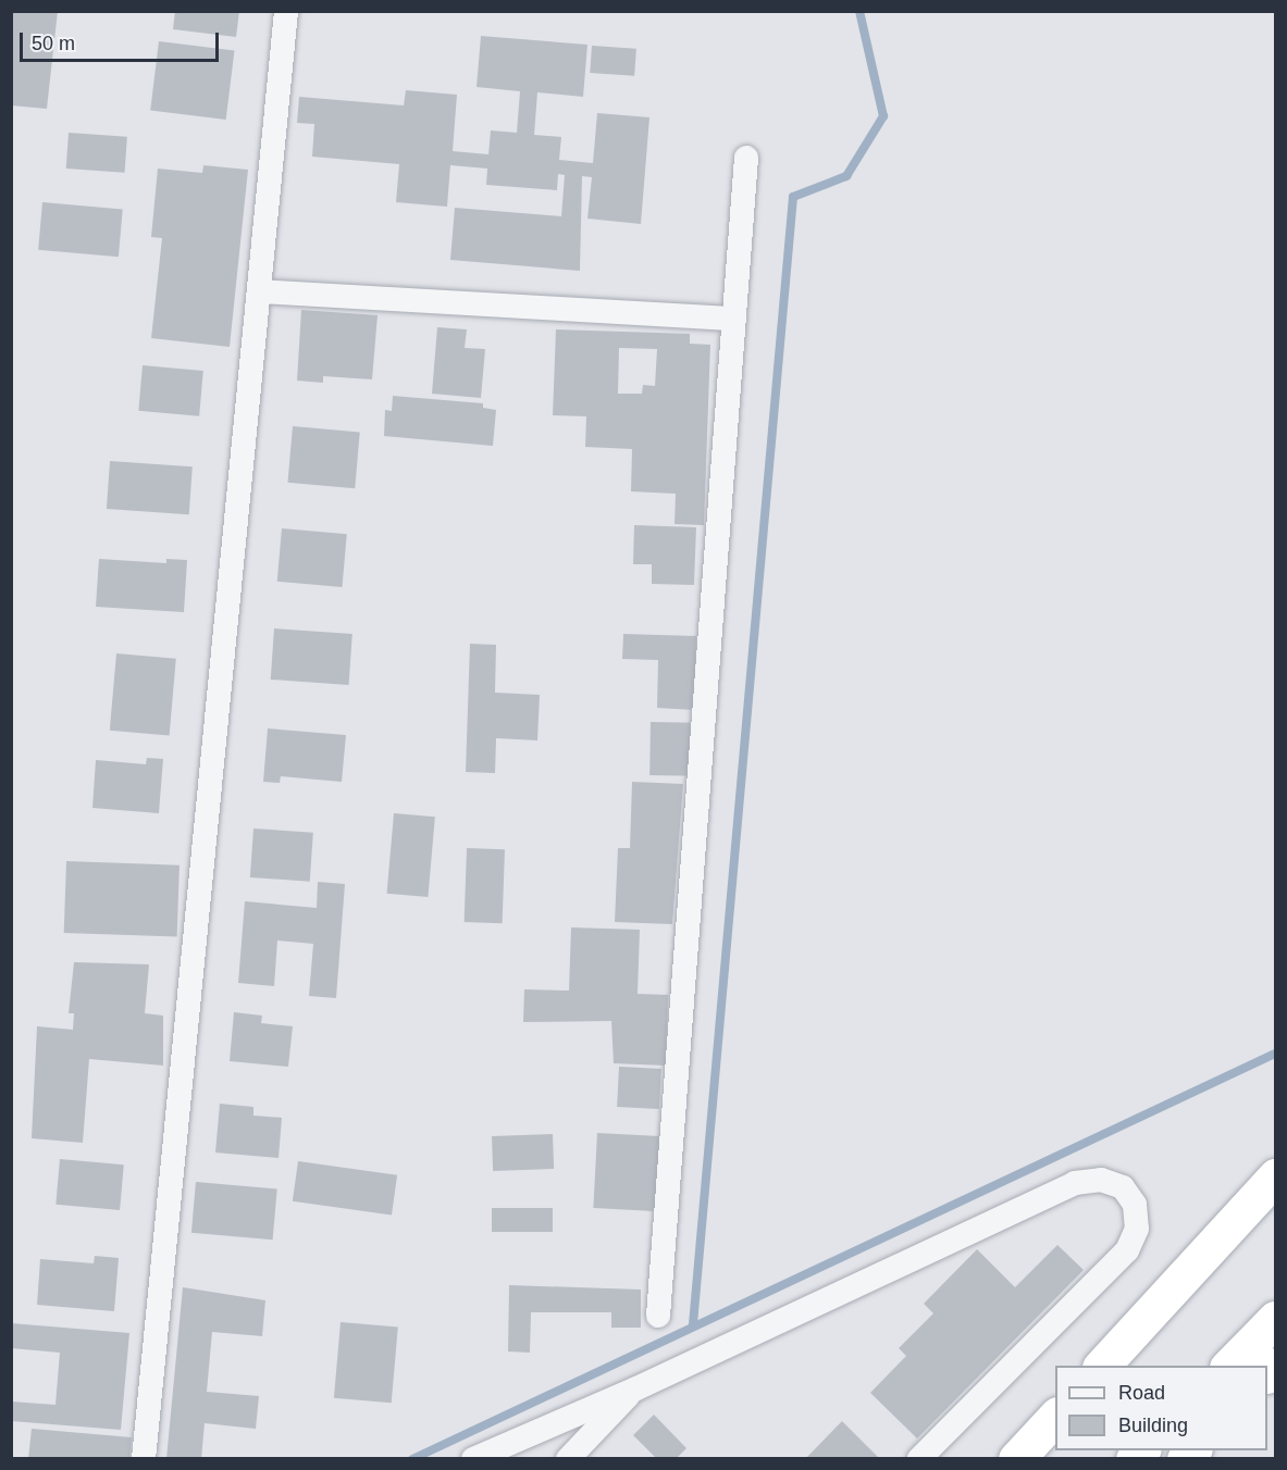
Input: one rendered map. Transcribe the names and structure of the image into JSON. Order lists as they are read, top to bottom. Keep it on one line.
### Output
{"legend":["Road","Building"],"scale_bar":"50 m"}
